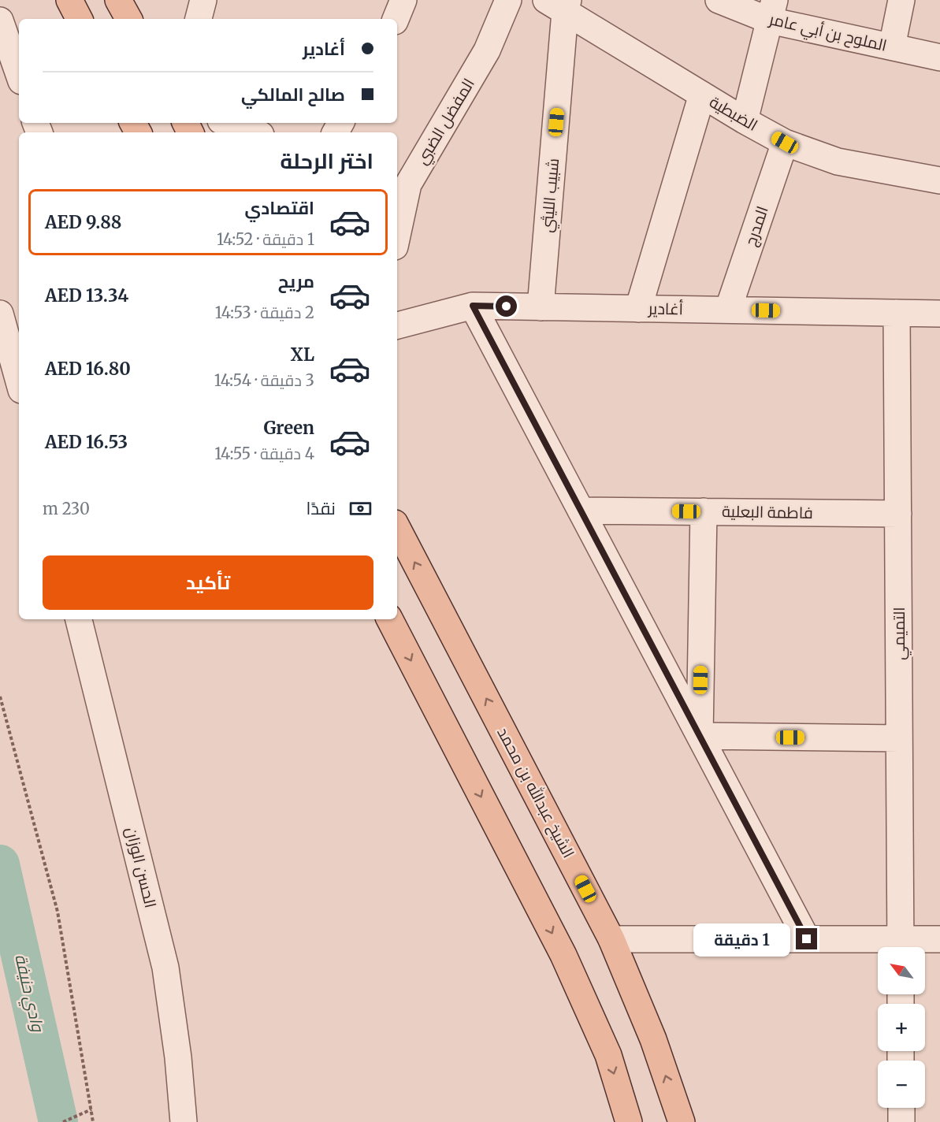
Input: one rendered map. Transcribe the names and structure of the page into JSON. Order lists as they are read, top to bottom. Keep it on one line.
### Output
{"streets":{"main road":["الشيخ عبدالله بن محمد"],"street":["الملوح بن أبي عامر","الضبطية","المفضل الضبي","شبيب الليثي","المدرج","أغادير","فاطمة البعلية","التميمي","الحسن الوزان"]},"crossings":[["الضبطية","شبيب الليثي"],["الضبطية","المدرج"],["شبيب الليثي","أغادير"],["المدرج","أغادير"],["أغادير","التميمي"],["فاطمة البعلية","التميمي"]],"water":["وادي حنيفة"],"north":"top left","page":{"banner":["أغادير","صالح المالكي"],"heading":"اختر الرحلة","list":[{"name":"اقتصادي","note":"1 دقيقة · 14:52","value":"AED 9.88"},{"name":"مريح","note":"2 دقيقة · 14:53","value":"AED 13.34"},{"name":"XL","note":"3 دقيقة · 14:54","value":"AED 16.80"},{"name":"Green","note":"4 دقيقة · 14:55","value":"AED 16.53"}],"pay":["نقدًا","230 m"],"buttons":"تأكيد","bubble":"1 دقيقة","map_buttons":["+","−"]}}
